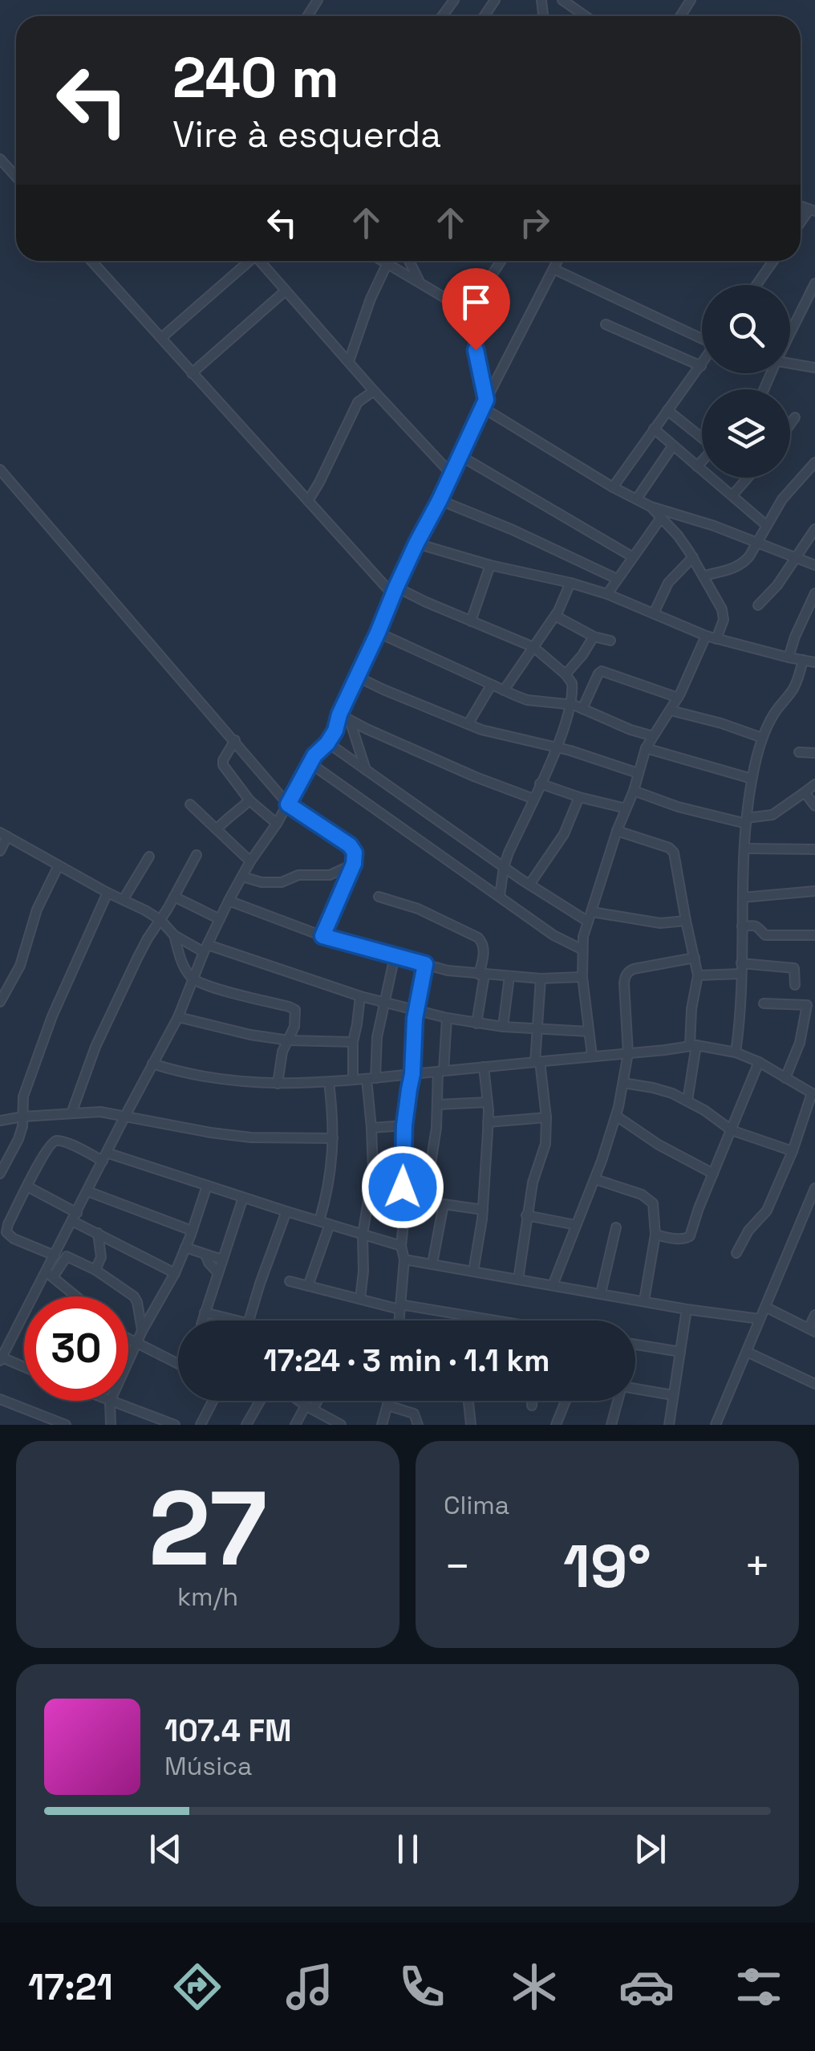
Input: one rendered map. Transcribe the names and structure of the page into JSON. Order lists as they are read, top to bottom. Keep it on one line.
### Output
{"page":{"turn":["240 m","Vire à esquerda"],"limit":"30","trip":"17:24 · 3 min · 1.1 km","tile":[["27","km/h"],"Clima"],"heat":["−","19°","+"],"song":["107.4 FM","Música"],"tabs":"17:21"}}
